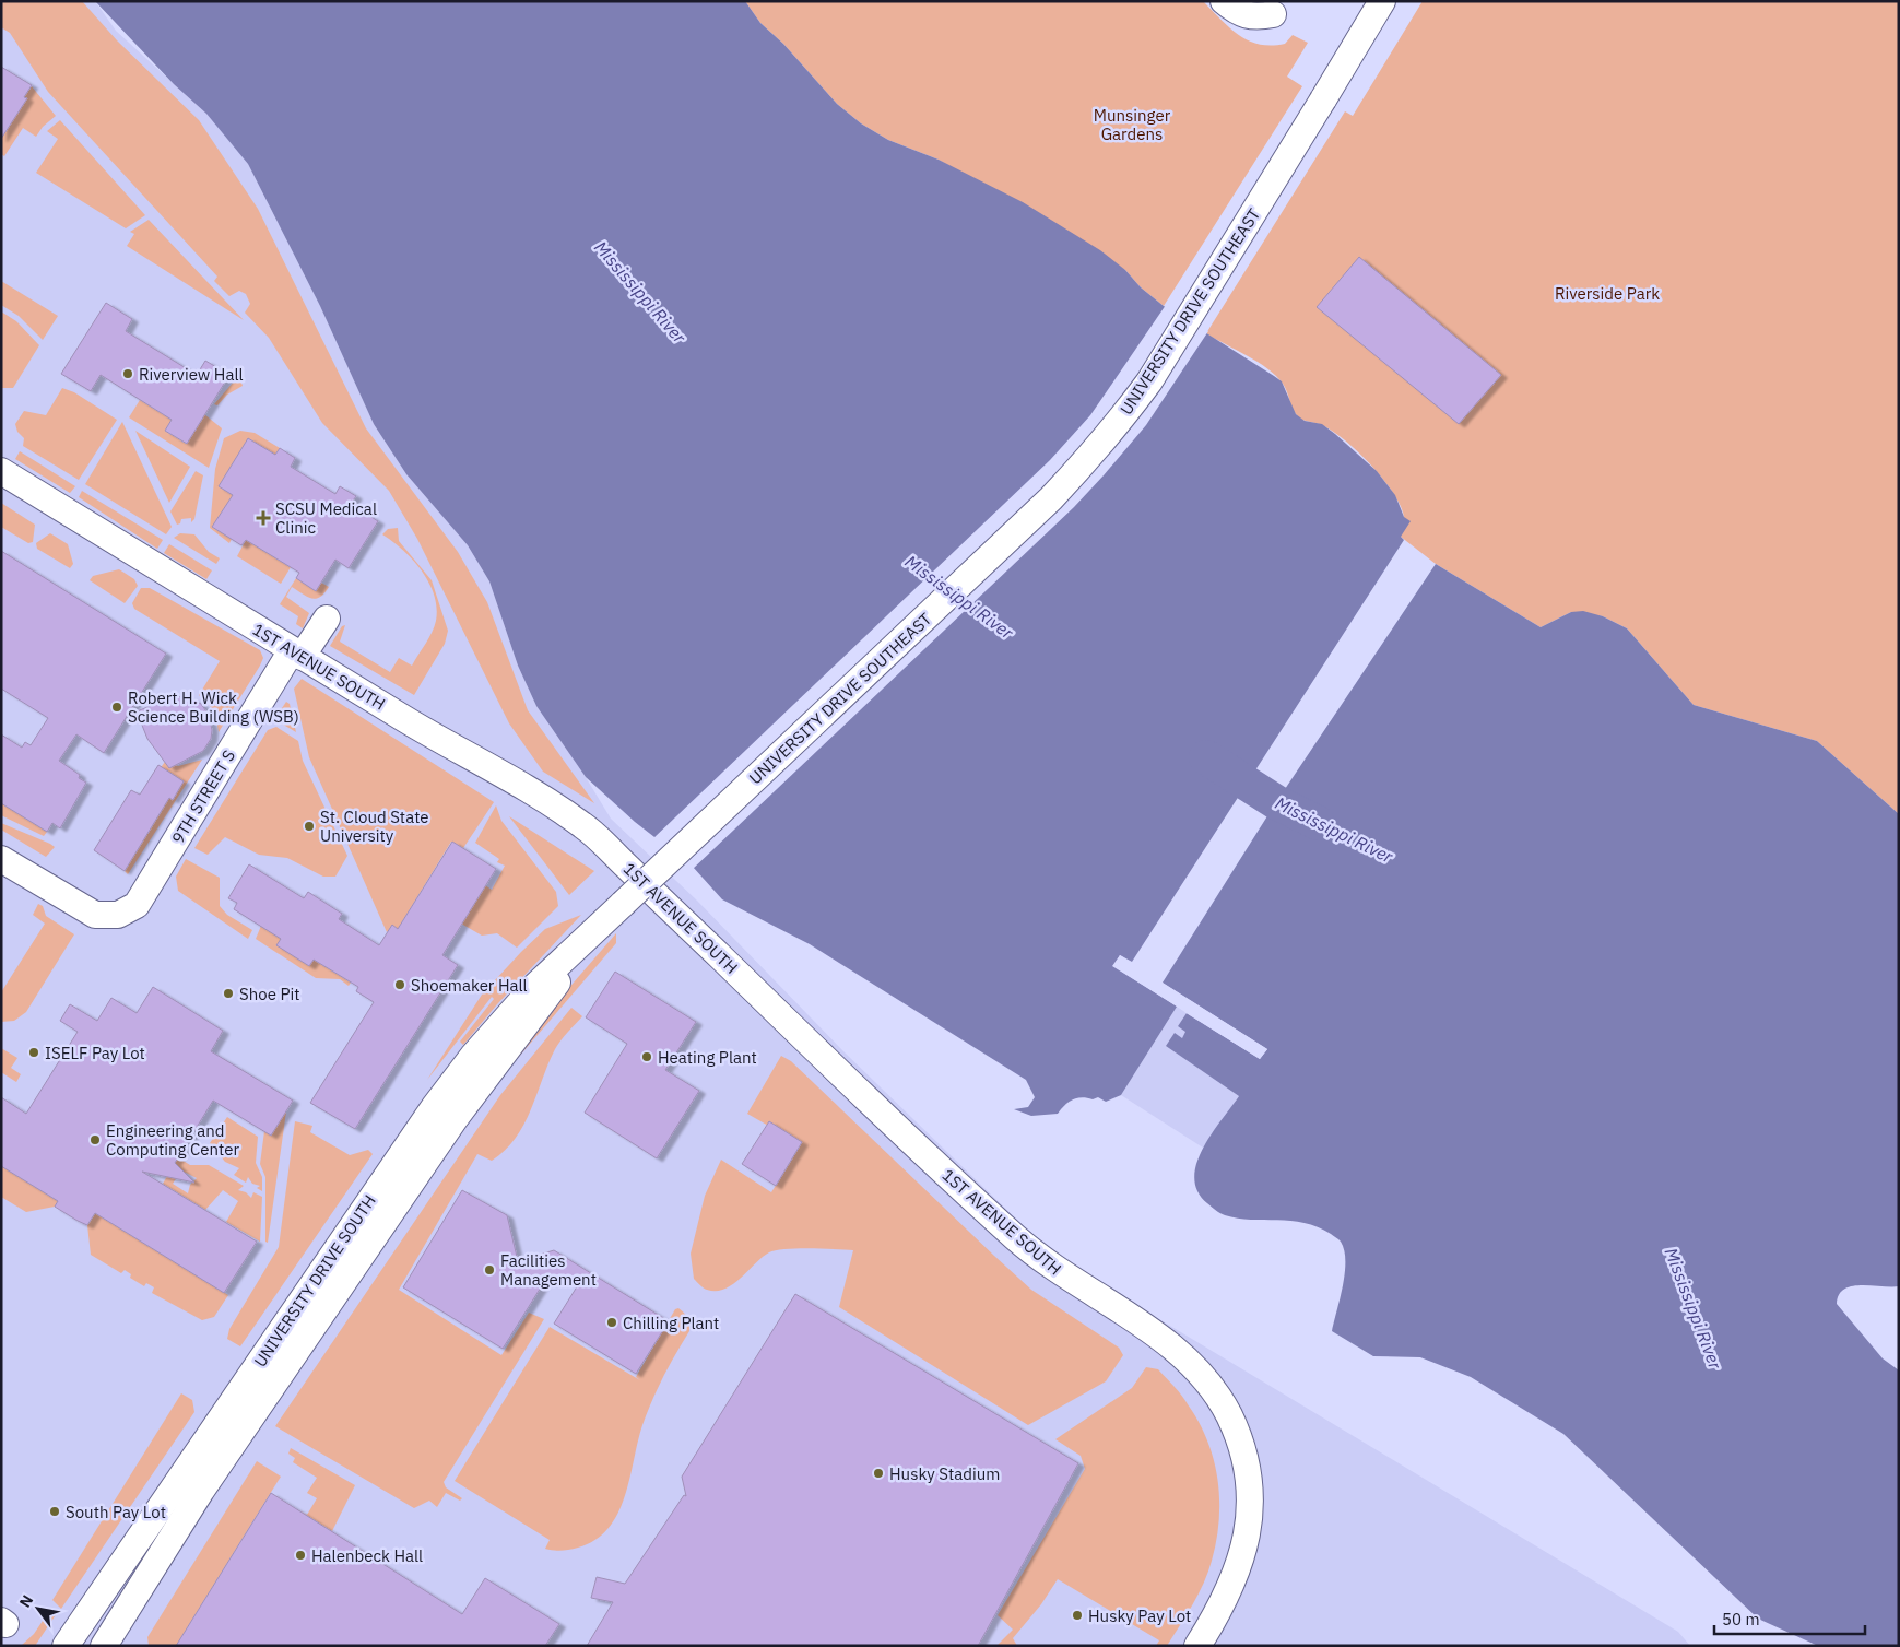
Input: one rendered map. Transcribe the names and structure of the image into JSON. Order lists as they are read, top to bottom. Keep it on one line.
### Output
{"streets":{"street":["UNIVERSITY DRIVE SOUTHEAST","1ST AVENUE SOUTH","9TH STREET S","UNIVERSITY DRIVE SOUTH"]},"crossings":[["UNIVERSITY DRIVE SOUTHEAST","UNIVERSITY DRIVE SOUTH"],["1ST AVENUE SOUTH","9TH STREET S"]],"water":["Mississippi River"],"parks":["Munsinger Gardens","Riverside Park"],"places":{"other":["Riverview Hall","Robert H. Wick Science Building (WSB)","St. Cloud State University","Shoemaker Hall","Shoe Pit","ISELF Pay Lot","Heating Plant","Engineering and Computing Center","Facilities Management","Chilling Plant","Husky Stadium","South Pay Lot","Halenbeck Hall","Husky Pay Lot"],"health":["SCSU Medical Clinic"]},"scale_bar":"50 m","north":"top left"}
